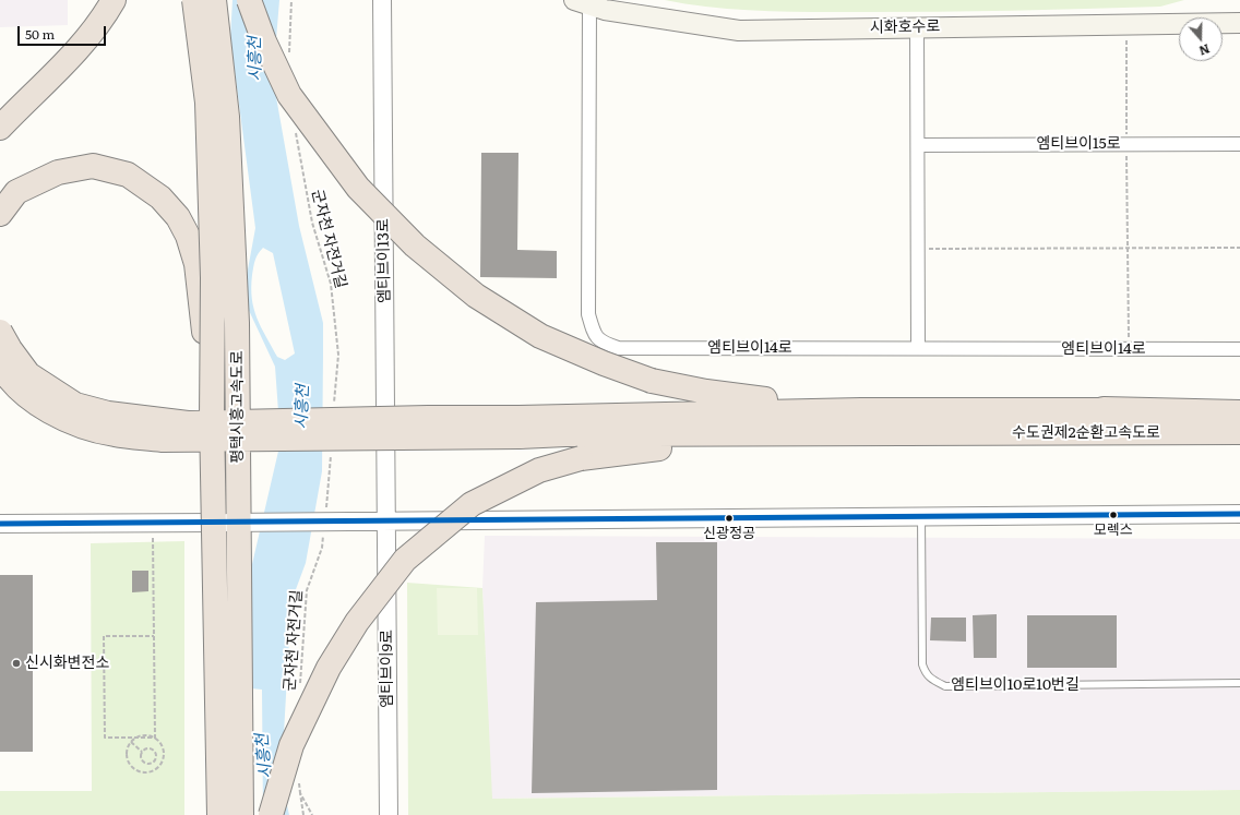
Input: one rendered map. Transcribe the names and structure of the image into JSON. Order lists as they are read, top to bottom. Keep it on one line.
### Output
{"streets":{"highway":["평택시흥고속도로","수도권제2순환고속도로"],"main road":["시화호수로"],"street":["엠티브이15로","엠티브이13로","엠티브이14로","엠티브이9로"],"lane":["엠티브이10로10번길"],"path":["군자천 자전거길"]},"crossings":[["시화호수로","엠티브이14로"],["엠티브이13로","엠티브이9로"]],"water":["시흥천"],"places":["모렉스","신광정공","신시화변전소"],"scale_bar":"50 m","north":"bottom"}
